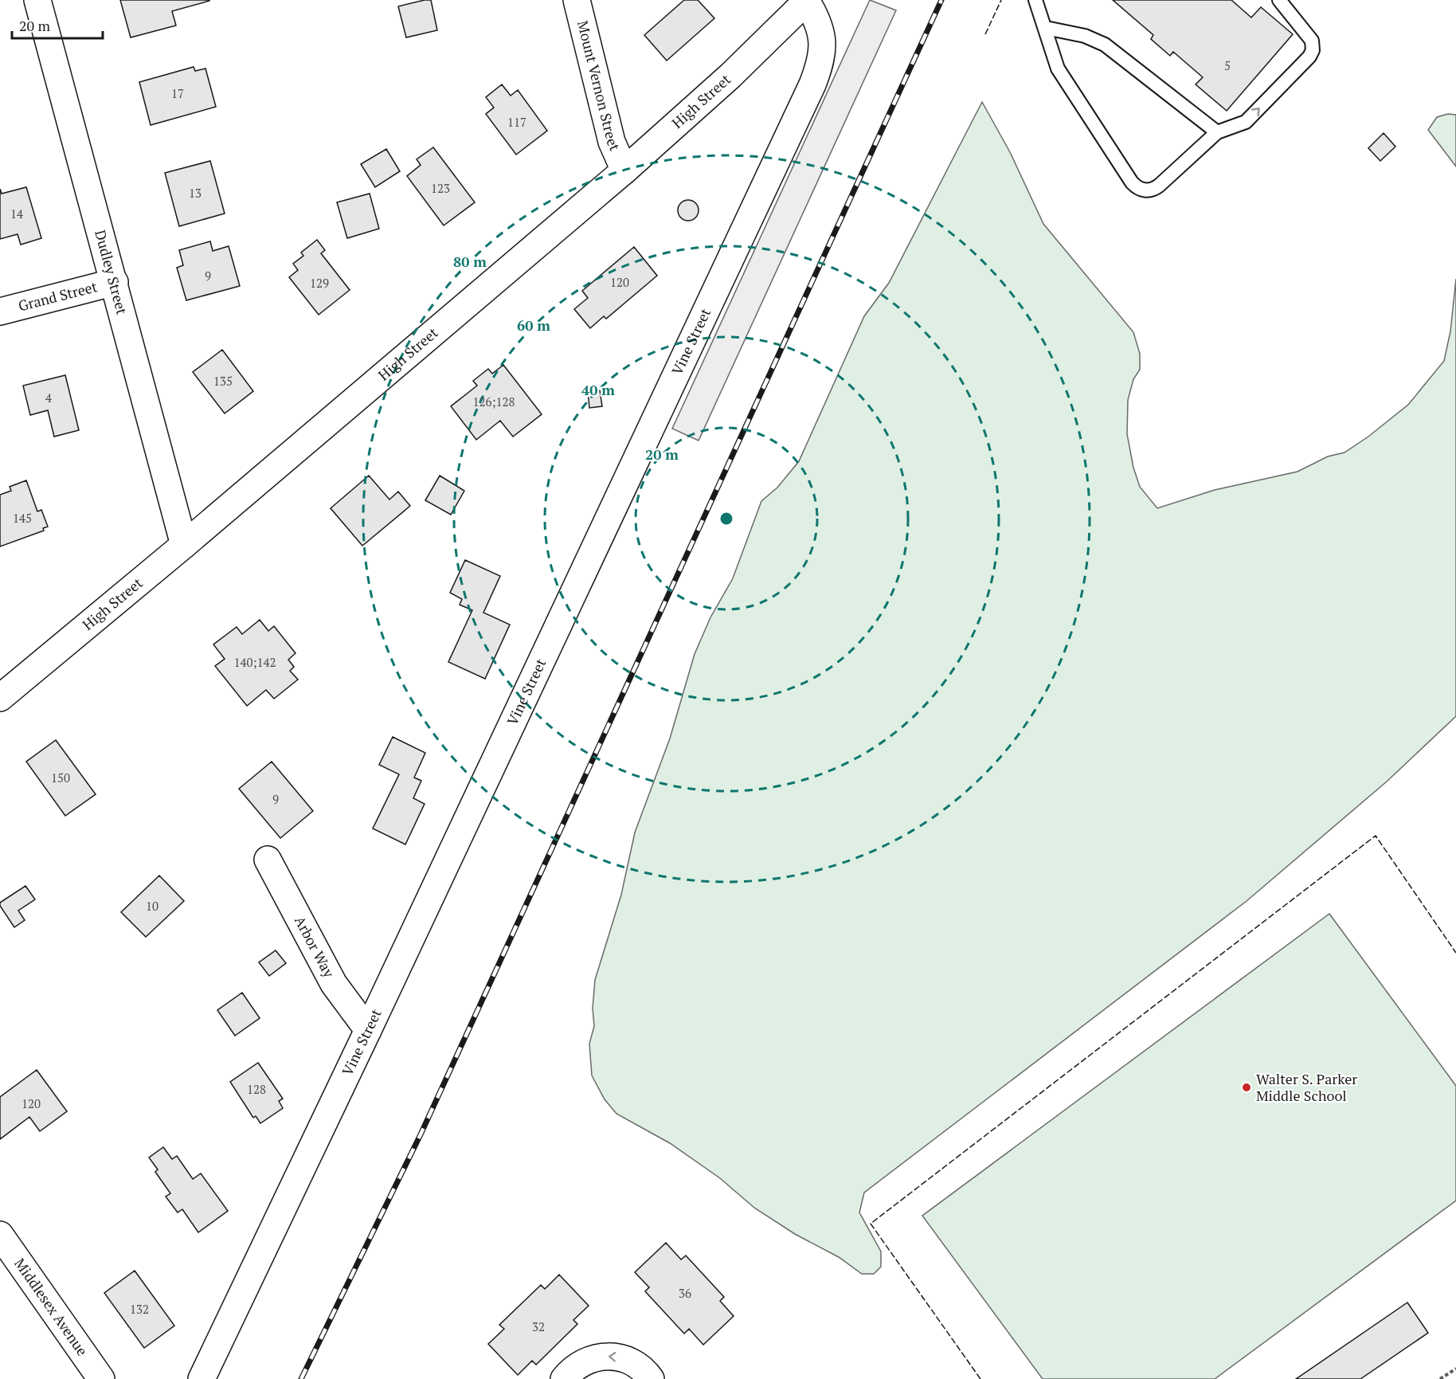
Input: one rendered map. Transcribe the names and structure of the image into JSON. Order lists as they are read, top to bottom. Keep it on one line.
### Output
{"streets":{"street":["Mount Vernon Street","High Street","Dudley Street","Grand Street","Vine Street","Arbor Way","Middlesex Avenue"]},"crossings":[["Mount Vernon Street","High Street"],["High Street","Dudley Street"],["High Street","Vine Street"],["Dudley Street","Grand Street"],["Vine Street","Arbor Way"]],"places":["Walter S. Parker Middle School"],"house_numbers":["5","17","117","123","13","14","9","120","129","135","4","126;128","145","140;142","150","9","10","128","120","36","132","32"],"scale_bar":"20 m","rings":["80 m","60 m","40 m","20 m"]}
